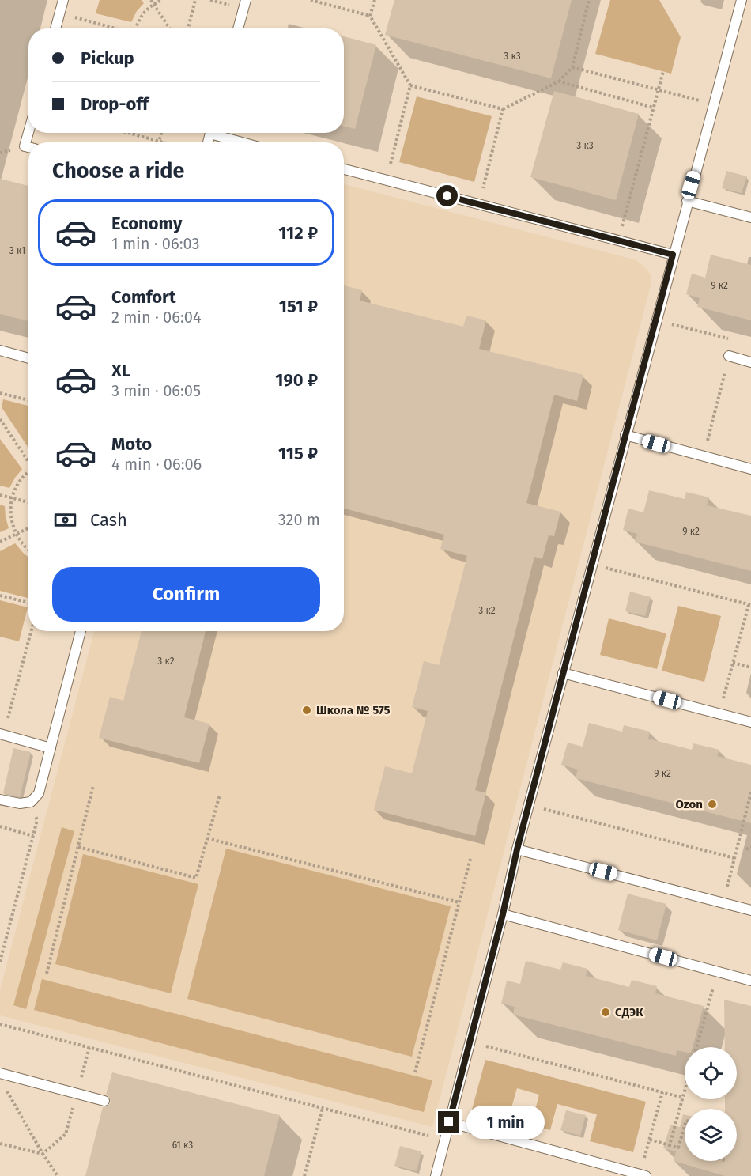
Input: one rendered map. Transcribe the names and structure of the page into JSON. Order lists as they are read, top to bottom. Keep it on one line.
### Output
{"places":["Школа № 575","Ozon","СДЭК"],"house_numbers":["3 к3","3 к3","3 к1","9 к2","9 к2","3 к2","3 к2","9 к2","61 к3"],"page":{"banner":["Pickup","Drop-off"],"heading":"Choose a ride","list":[{"name":"Economy","note":"1 min · 06:03","value":"112 ₽"},{"name":"Comfort","note":"2 min · 06:04","value":"151 ₽"},{"name":"XL","note":"3 min · 06:05","value":"190 ₽"},{"name":"Moto","note":"4 min · 06:06","value":"115 ₽"}],"pay":["Cash","320 m"],"buttons":"Confirm","bubble":"1 min"}}
